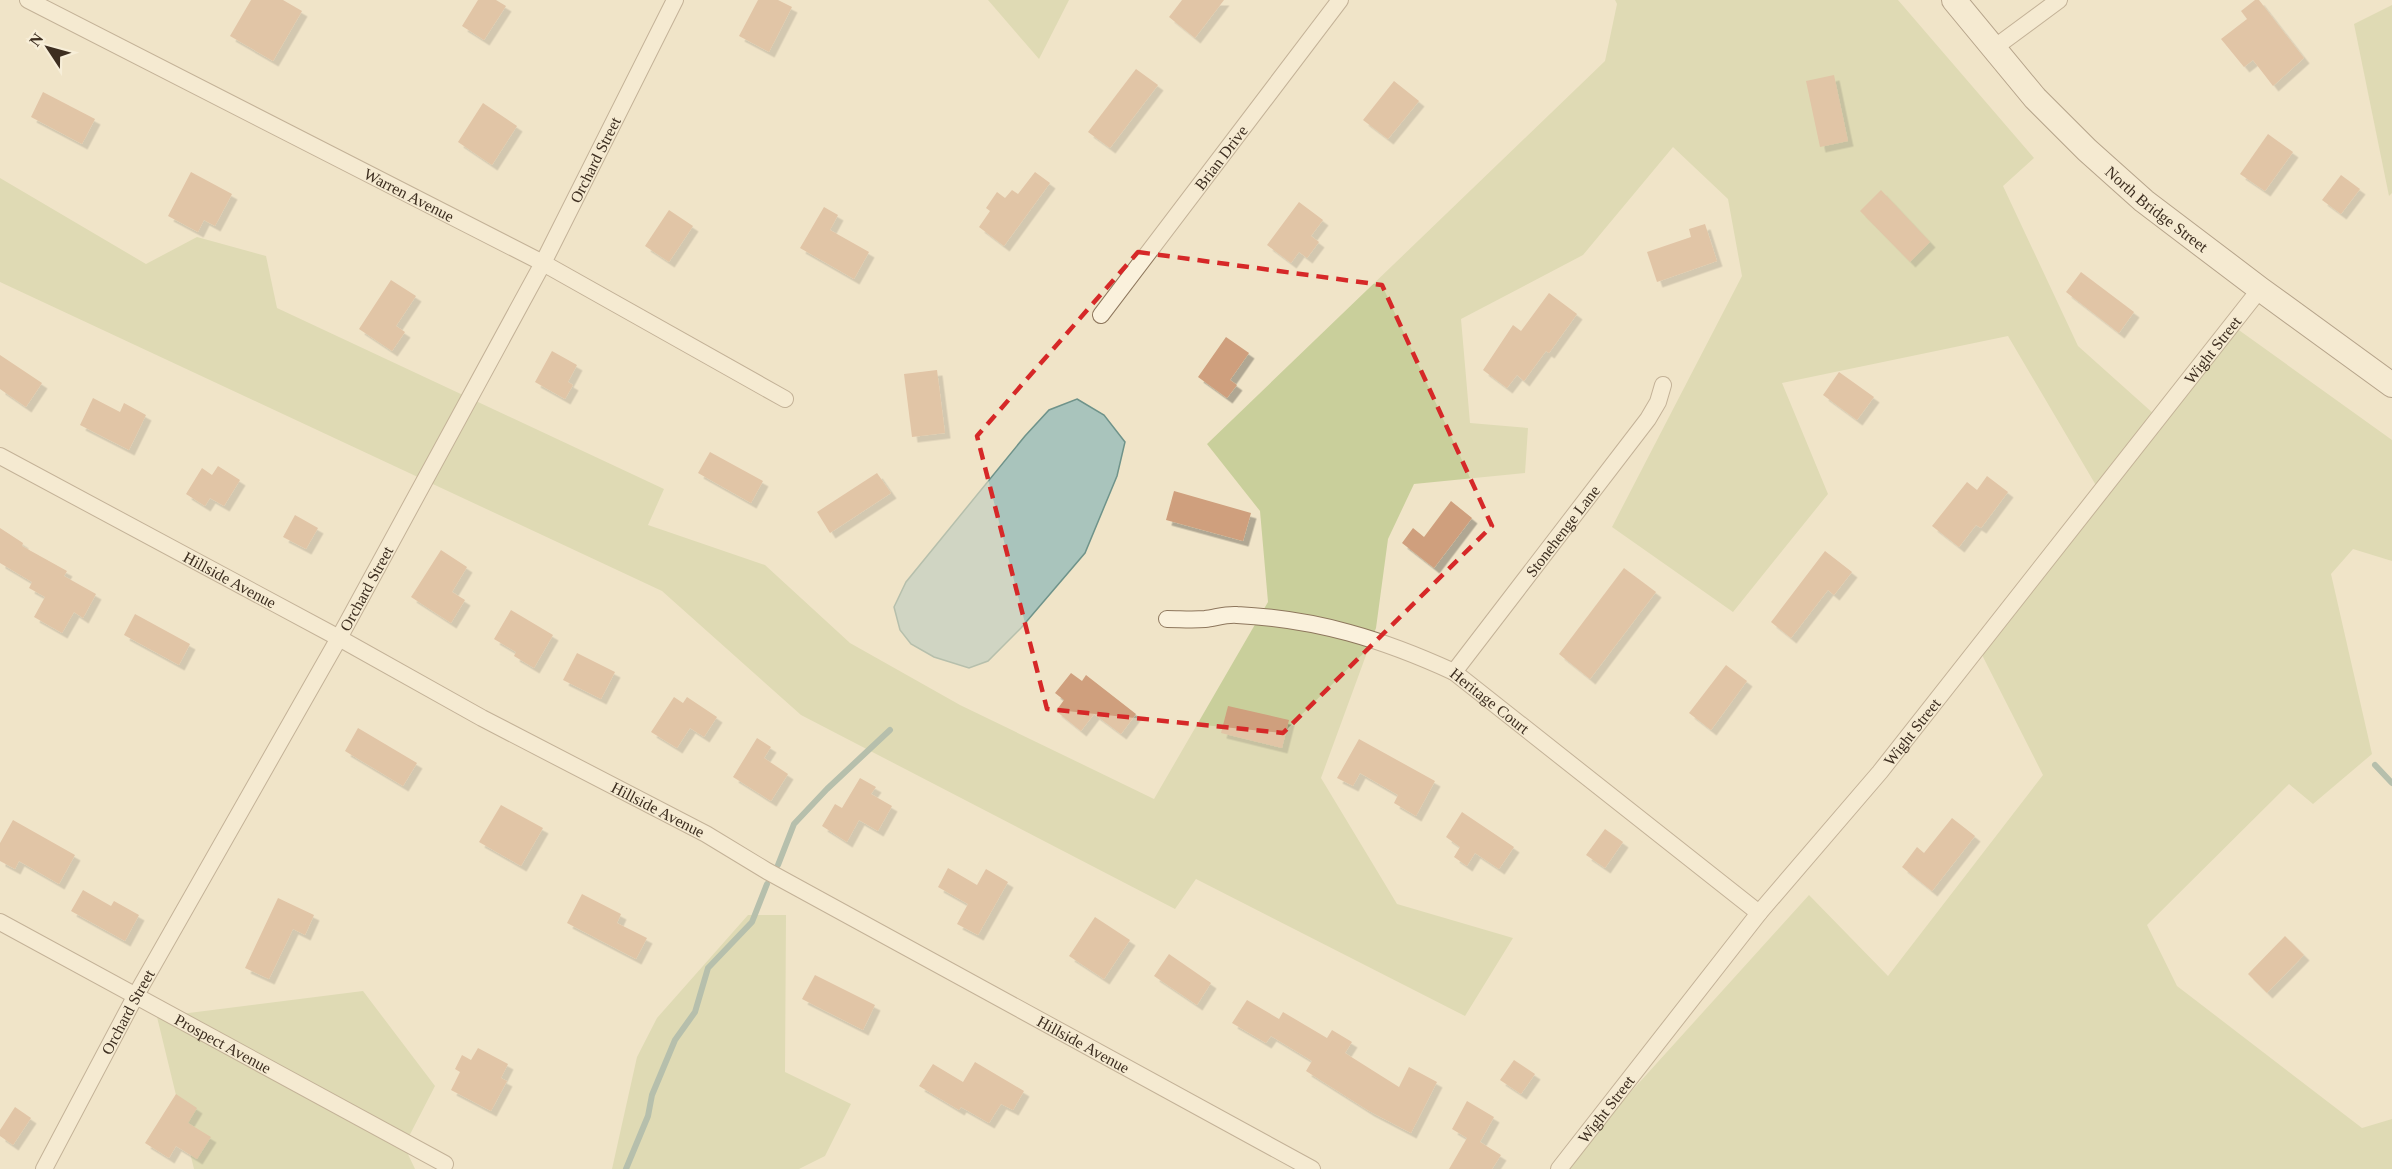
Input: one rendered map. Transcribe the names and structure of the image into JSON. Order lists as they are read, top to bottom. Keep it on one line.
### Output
{"streets":{"street":["Brian Drive","Orchard Street","Warren Avenue","North Bridge Street","Wight Street","Stonehenge Lane","Hillside Avenue","Heritage Court","Prospect Avenue"]},"crossings":[["Orchard Street","Warren Avenue"],["Orchard Street","Hillside Avenue"],["Orchard Street","Prospect Avenue"],["North Bridge Street","Wight Street"],["Wight Street","Heritage Court"],["Stonehenge Lane","Heritage Court"]],"north":"top left"}
